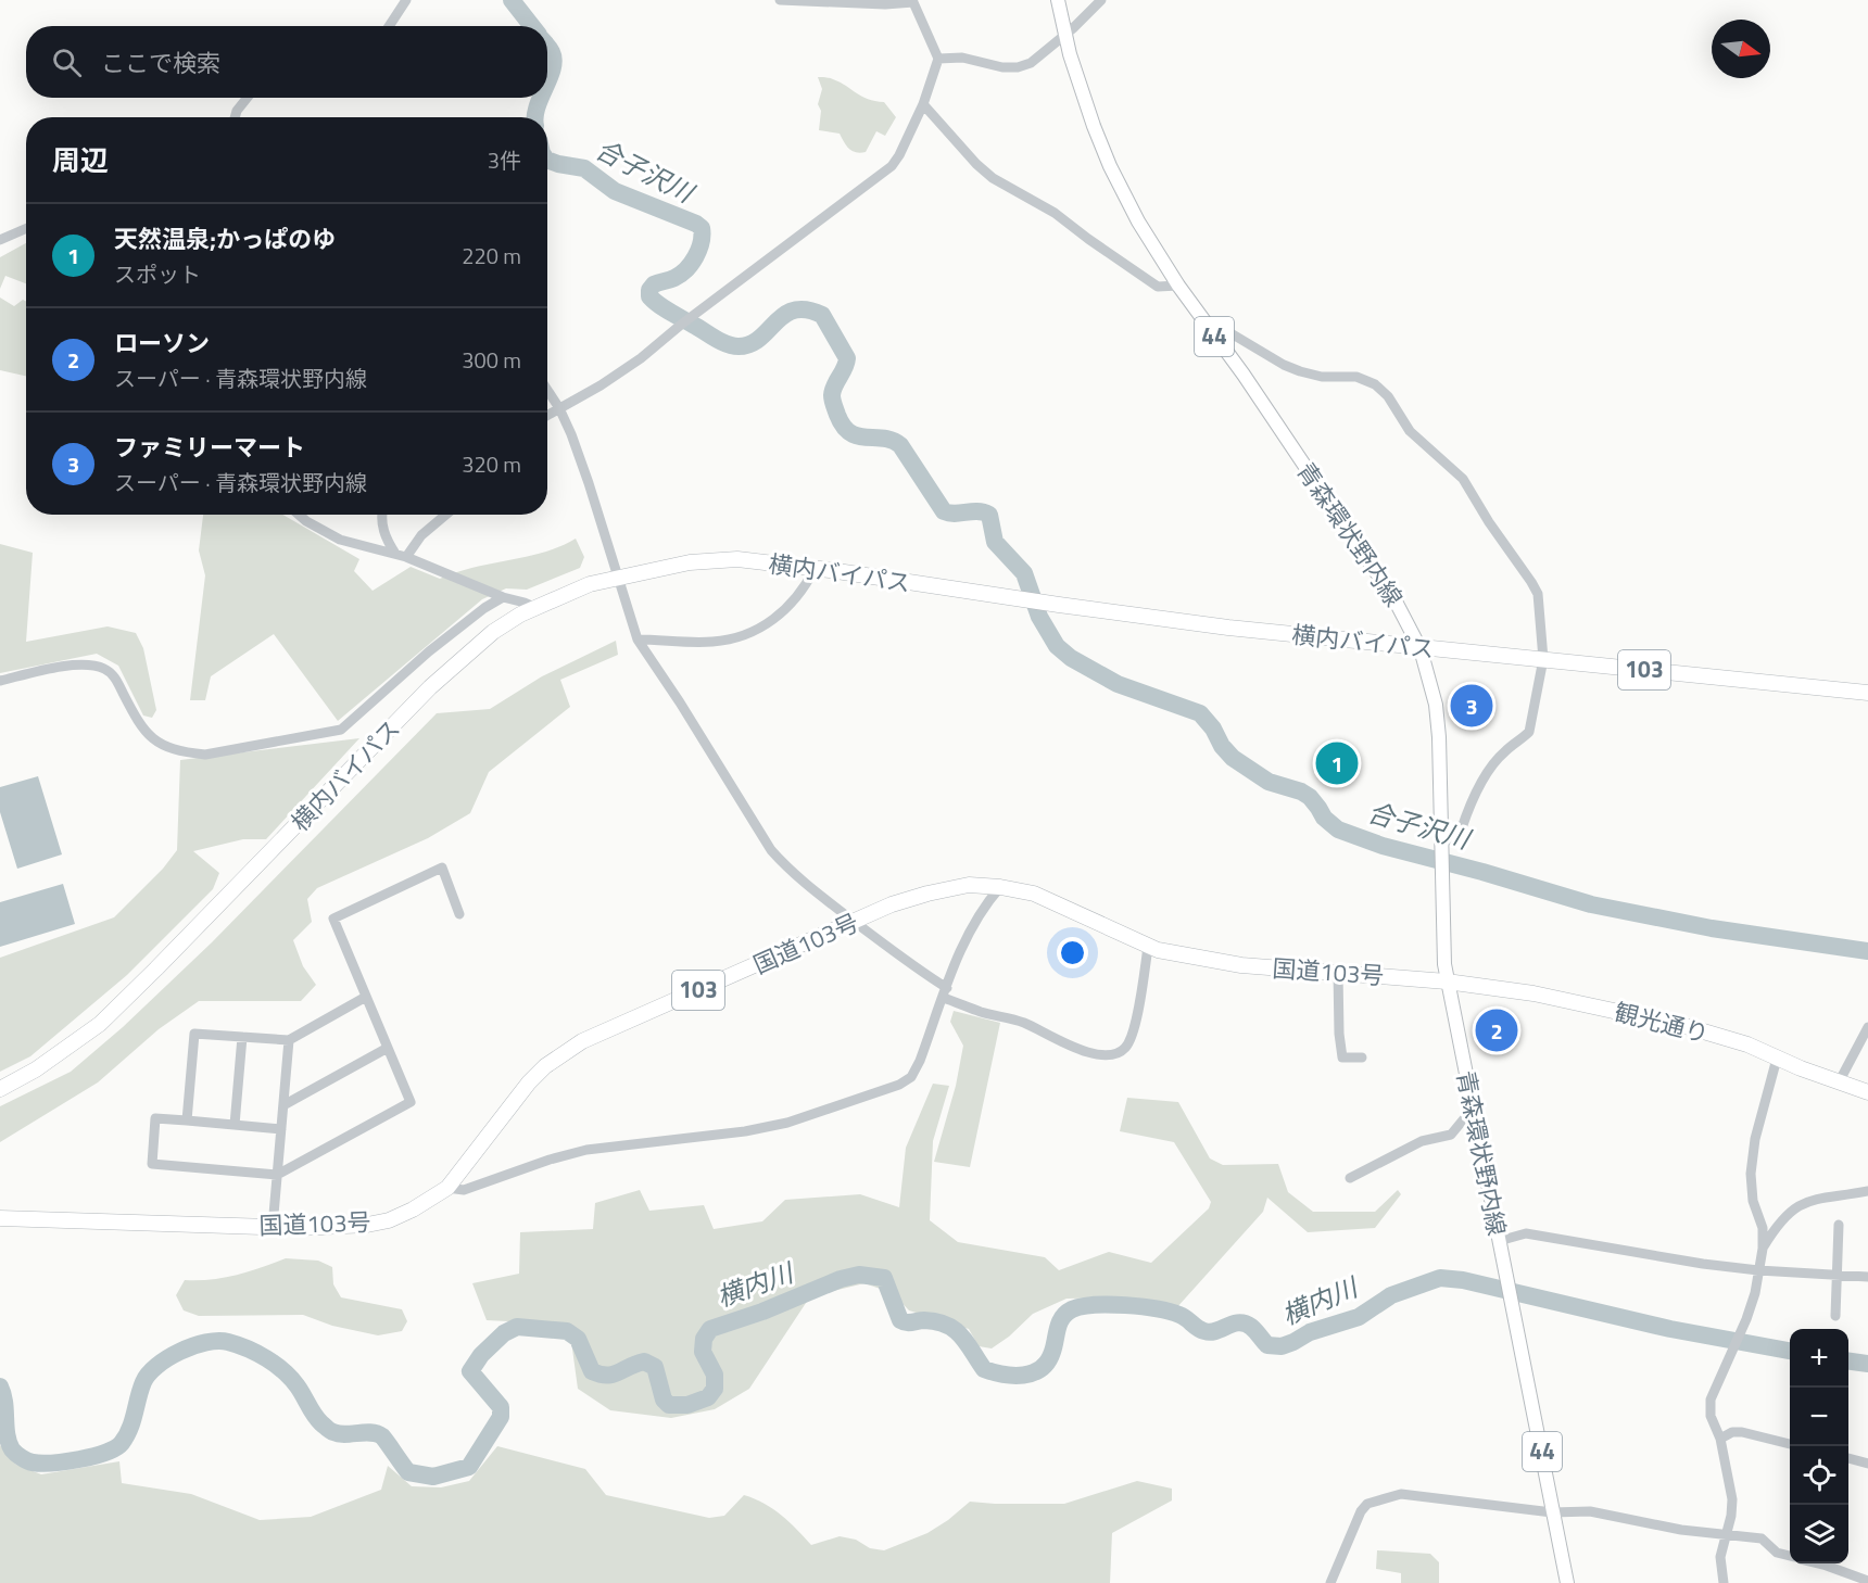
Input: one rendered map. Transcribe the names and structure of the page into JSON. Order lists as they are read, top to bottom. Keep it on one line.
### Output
{"streets":{"highway":["横内バイパス","103","国道103号","観光通り"],"main road":["44","青森環状野内線"]},"crossings":[["青森環状野内線","横内バイパス"],["青森環状野内線","国道103号"],["青森環状野内線","観光通り"],["国道103号","観光通り"]],"water":["合子沢川","横内川"],"north":"right","page":{"search":"ここで検索","heading":["周辺","3件"],"list":[{"mark":"1","name":"天然温泉;かっぱのゆ","note":"スポット","value":"220 m"},{"mark":"2","name":"ローソン","note":"スーパー · 青森環状野内線","value":"300 m"},{"mark":"3","name":"ファミリーマート","note":"スーパー · 青森環状野内線","value":"320 m"}],"pins":["3","1","2"],"map_buttons":["+","−"]}}
